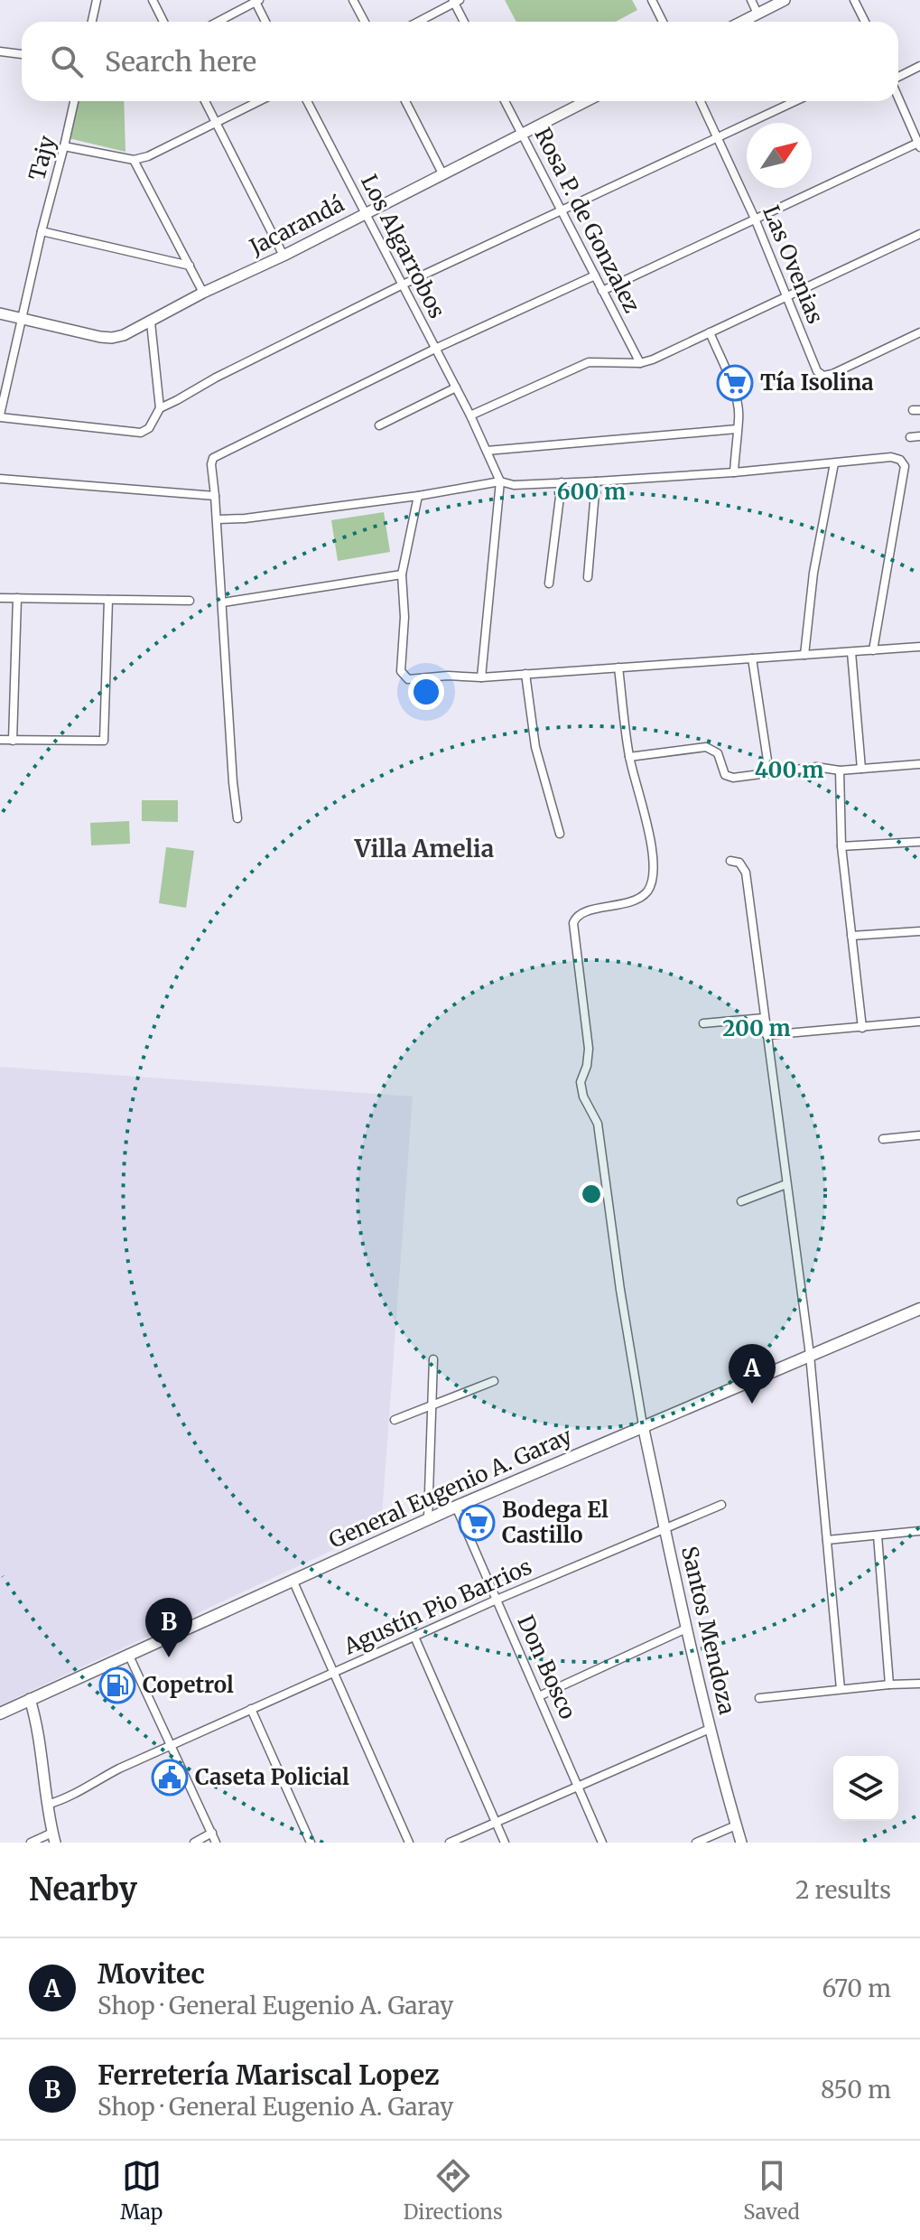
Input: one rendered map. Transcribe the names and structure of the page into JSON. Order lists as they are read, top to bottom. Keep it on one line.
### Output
{"streets":{"main road":["General Eugenio A. Garay"],"street":["Tajy","Rosa P. de Gonzalez","Jacarandá","Los Algarrobos","Las Ovenias","Agustín Pio Barrios","Santos Mendoza","Don Bosco"]},"crossings":[["Tajy","Jacarandá"],["Rosa P. de Gonzalez","Jacarandá"],["Jacarandá","Los Algarrobos"],["General Eugenio A. Garay","Santos Mendoza"],["General Eugenio A. Garay","Don Bosco"],["Agustín Pio Barrios","Santos Mendoza"],["Agustín Pio Barrios","Don Bosco"]],"districts":["Villa Amelia"],"places":{"supermarket":["Tía Isolina","Bodega El Castillo"],"fuel station":["Copetrol"],"public building":["Caseta Policial"]},"north":"top right","page":{"search":"Search here","pins":["A","B"],"heading":["Nearby","2 results"],"list":[{"mark":"A","name":"Movitec","note":"Shop · General Eugenio A. Garay","value":"670 m"},{"mark":"B","name":"Ferretería Mariscal Lopez","note":"Shop · General Eugenio A. Garay","value":"850 m"}],"nav":["Map","Directions","Saved"]},"rings":["600 m","400 m","200 m"]}
